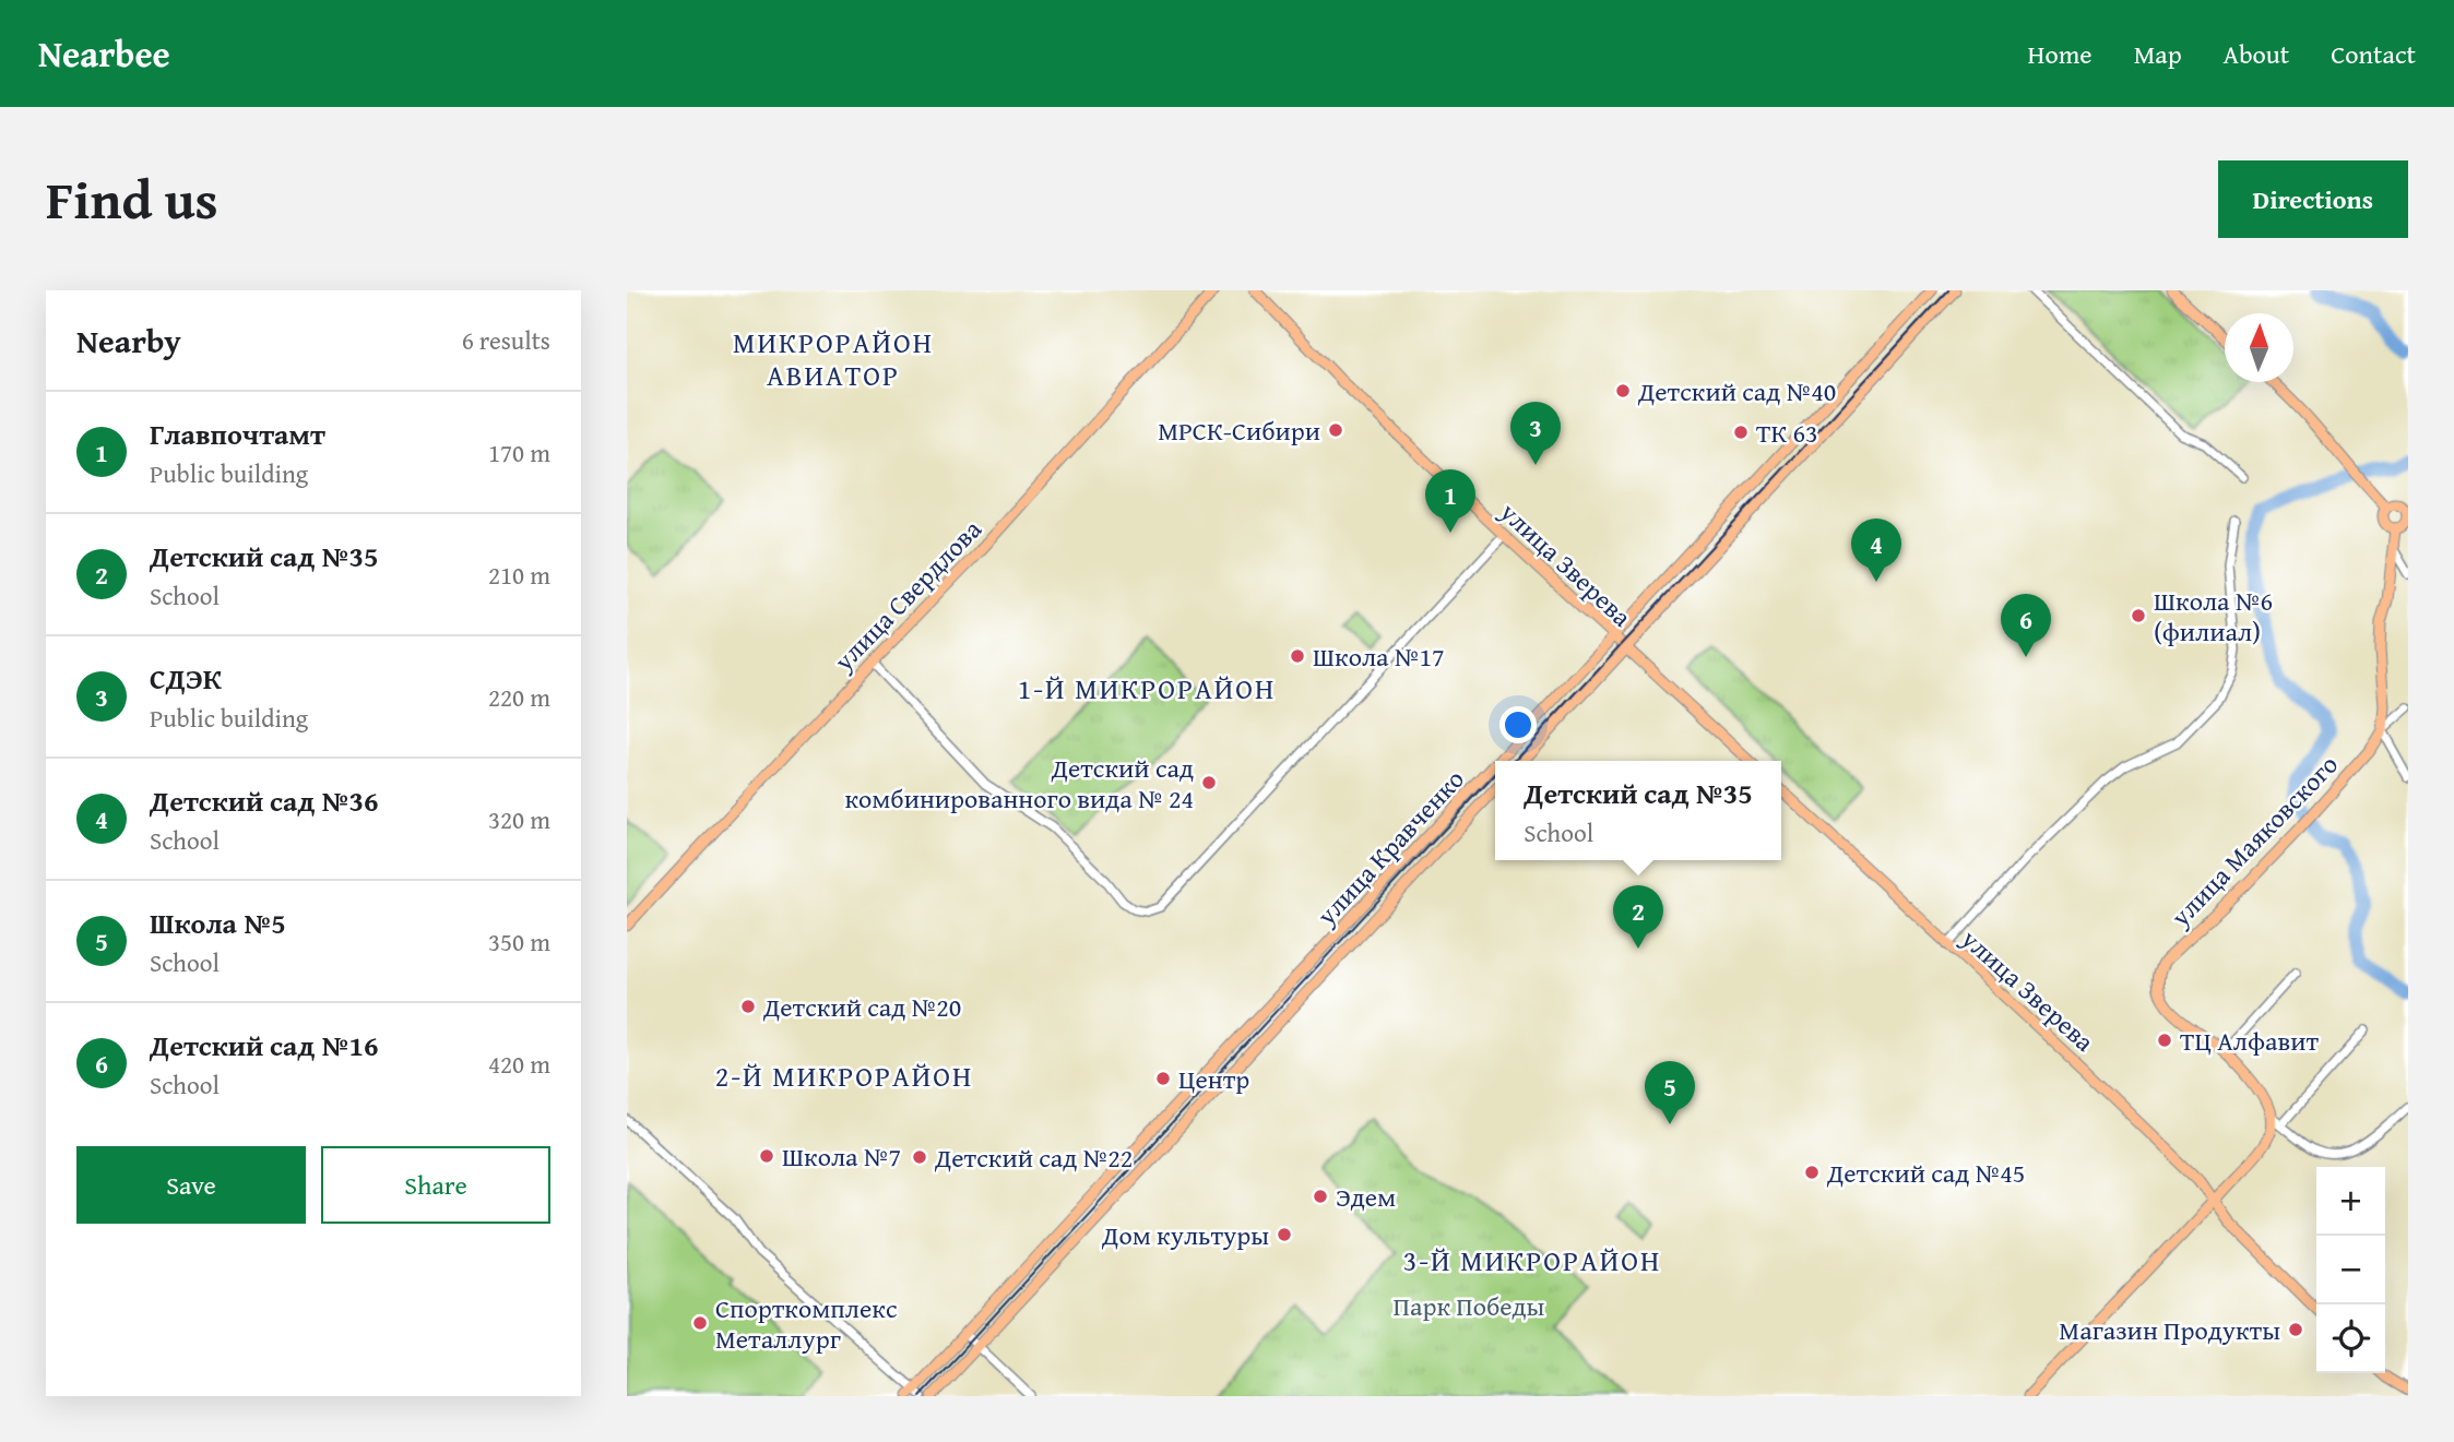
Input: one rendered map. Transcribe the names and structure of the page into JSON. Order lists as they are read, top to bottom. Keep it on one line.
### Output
{"streets":{"main road":["улица Зверева","улица Свердлова","улица Маяковского","улица Кравченко"]},"crossings":[["улица Зверева","улица Кравченко"]],"districts":["МИКРОРАЙОН АВИАТОР","1-Й МИКРОРАЙОН","2-Й МИКРОРАЙОН","3-Й МИКРОРАЙОН"],"parks":["Парк Победы"],"places":["Детский сад №40","МРСК-Сибири","ТК 63","Школа №6 (филиал)","Школа №17","Детский сад комбинированного вида № 24","Детский сад №20","ТЦ Алфавит","Центр","Школа №7","Детский сад №22","Детский сад №45","Эдем","Дом культуры","Спорткомплекс Металлург","Магазин Продукты"],"north":"top","page":{"header":"Nearbee","nav":["Home","Map","About","Contact"],"title":"Find us","buttons":["Directions",["Save","Share"]],"heading":["Nearby","6 results"],"list":[{"mark":"1","name":"Главпочтамт","note":"Public building","value":"170 m"},{"mark":"2","name":"Детский сад №35","note":"School","value":"210 m"},{"mark":"3","name":"СДЭК","note":"Public building","value":"220 m"},{"mark":"4","name":"Детский сад №36","note":"School","value":"320 m"},{"mark":"5","name":"Школа №5","note":"School","value":"350 m"},{"mark":"6","name":"Детский сад №16","note":"School","value":"420 m"}],"pins":["3","1","4","6","2","5"],"popup":["Детский сад №35","School"],"map_buttons":["+","−"]}}
